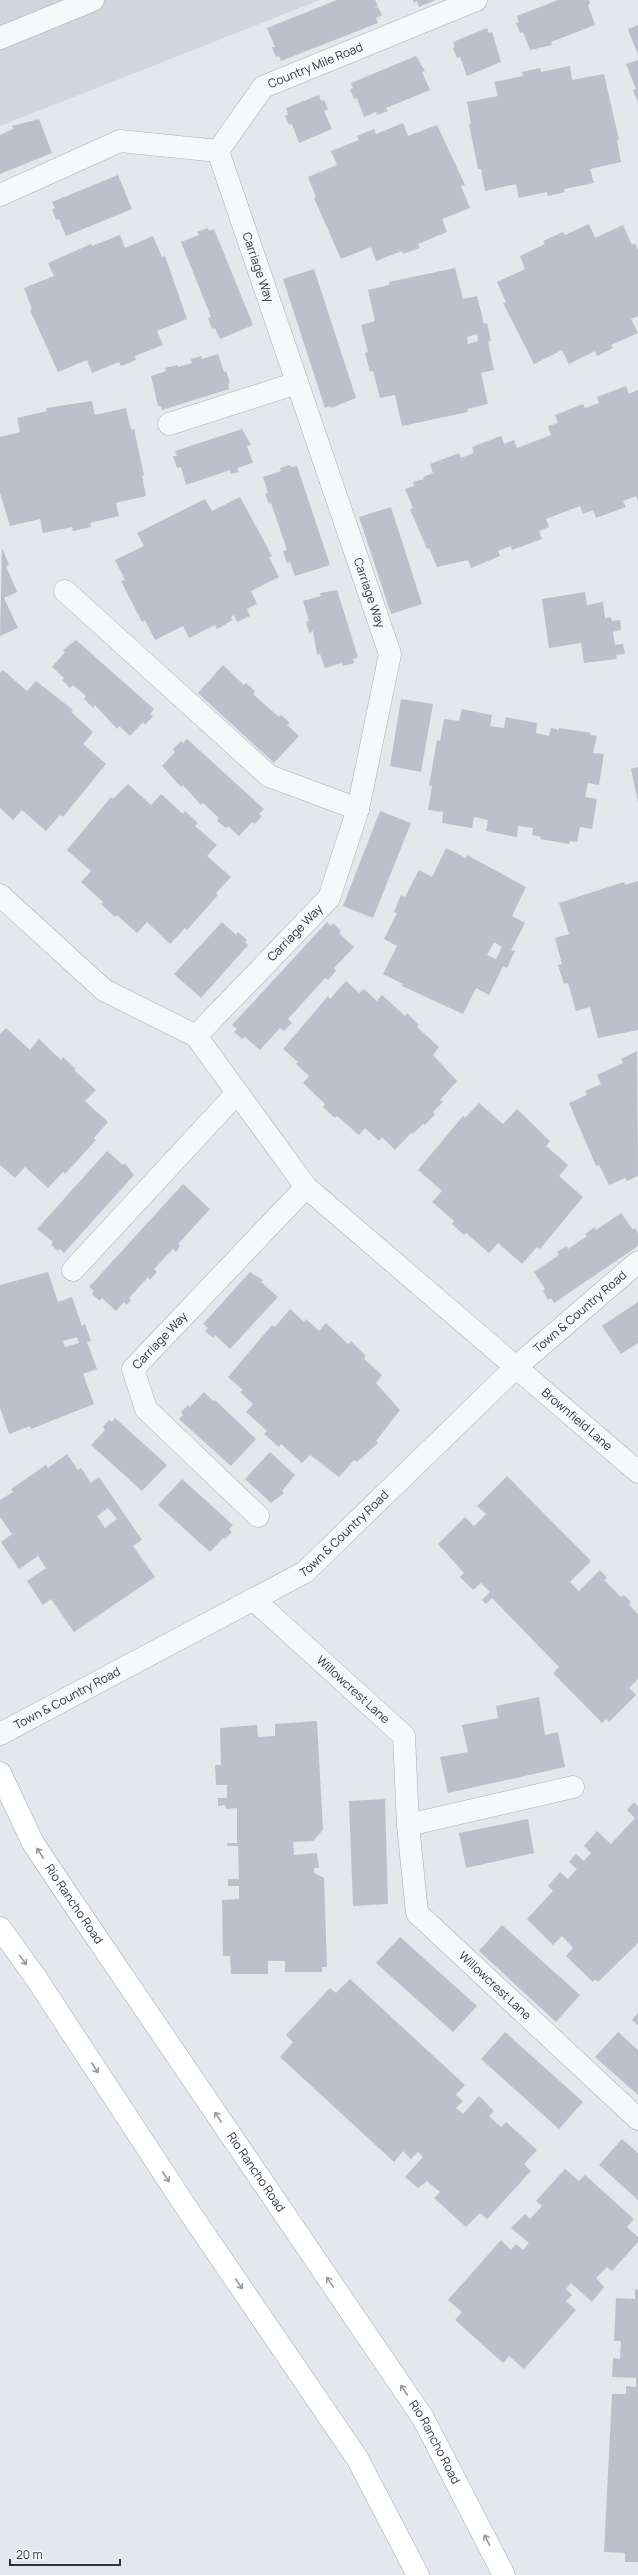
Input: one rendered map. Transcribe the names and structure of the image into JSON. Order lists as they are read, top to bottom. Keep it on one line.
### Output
{"streets":{"main road":["Rio Rancho Road"],"street":["Country Mile Road","Carriage Way","Town & Country Road","Brownfield Lane","Willowcrest Lane"]},"crossings":[["Country Mile Road","Carriage Way"],["Town & Country Road","Brownfield Lane"],["Town & Country Road","Willowcrest Lane"]],"scale_bar":"20 m"}
